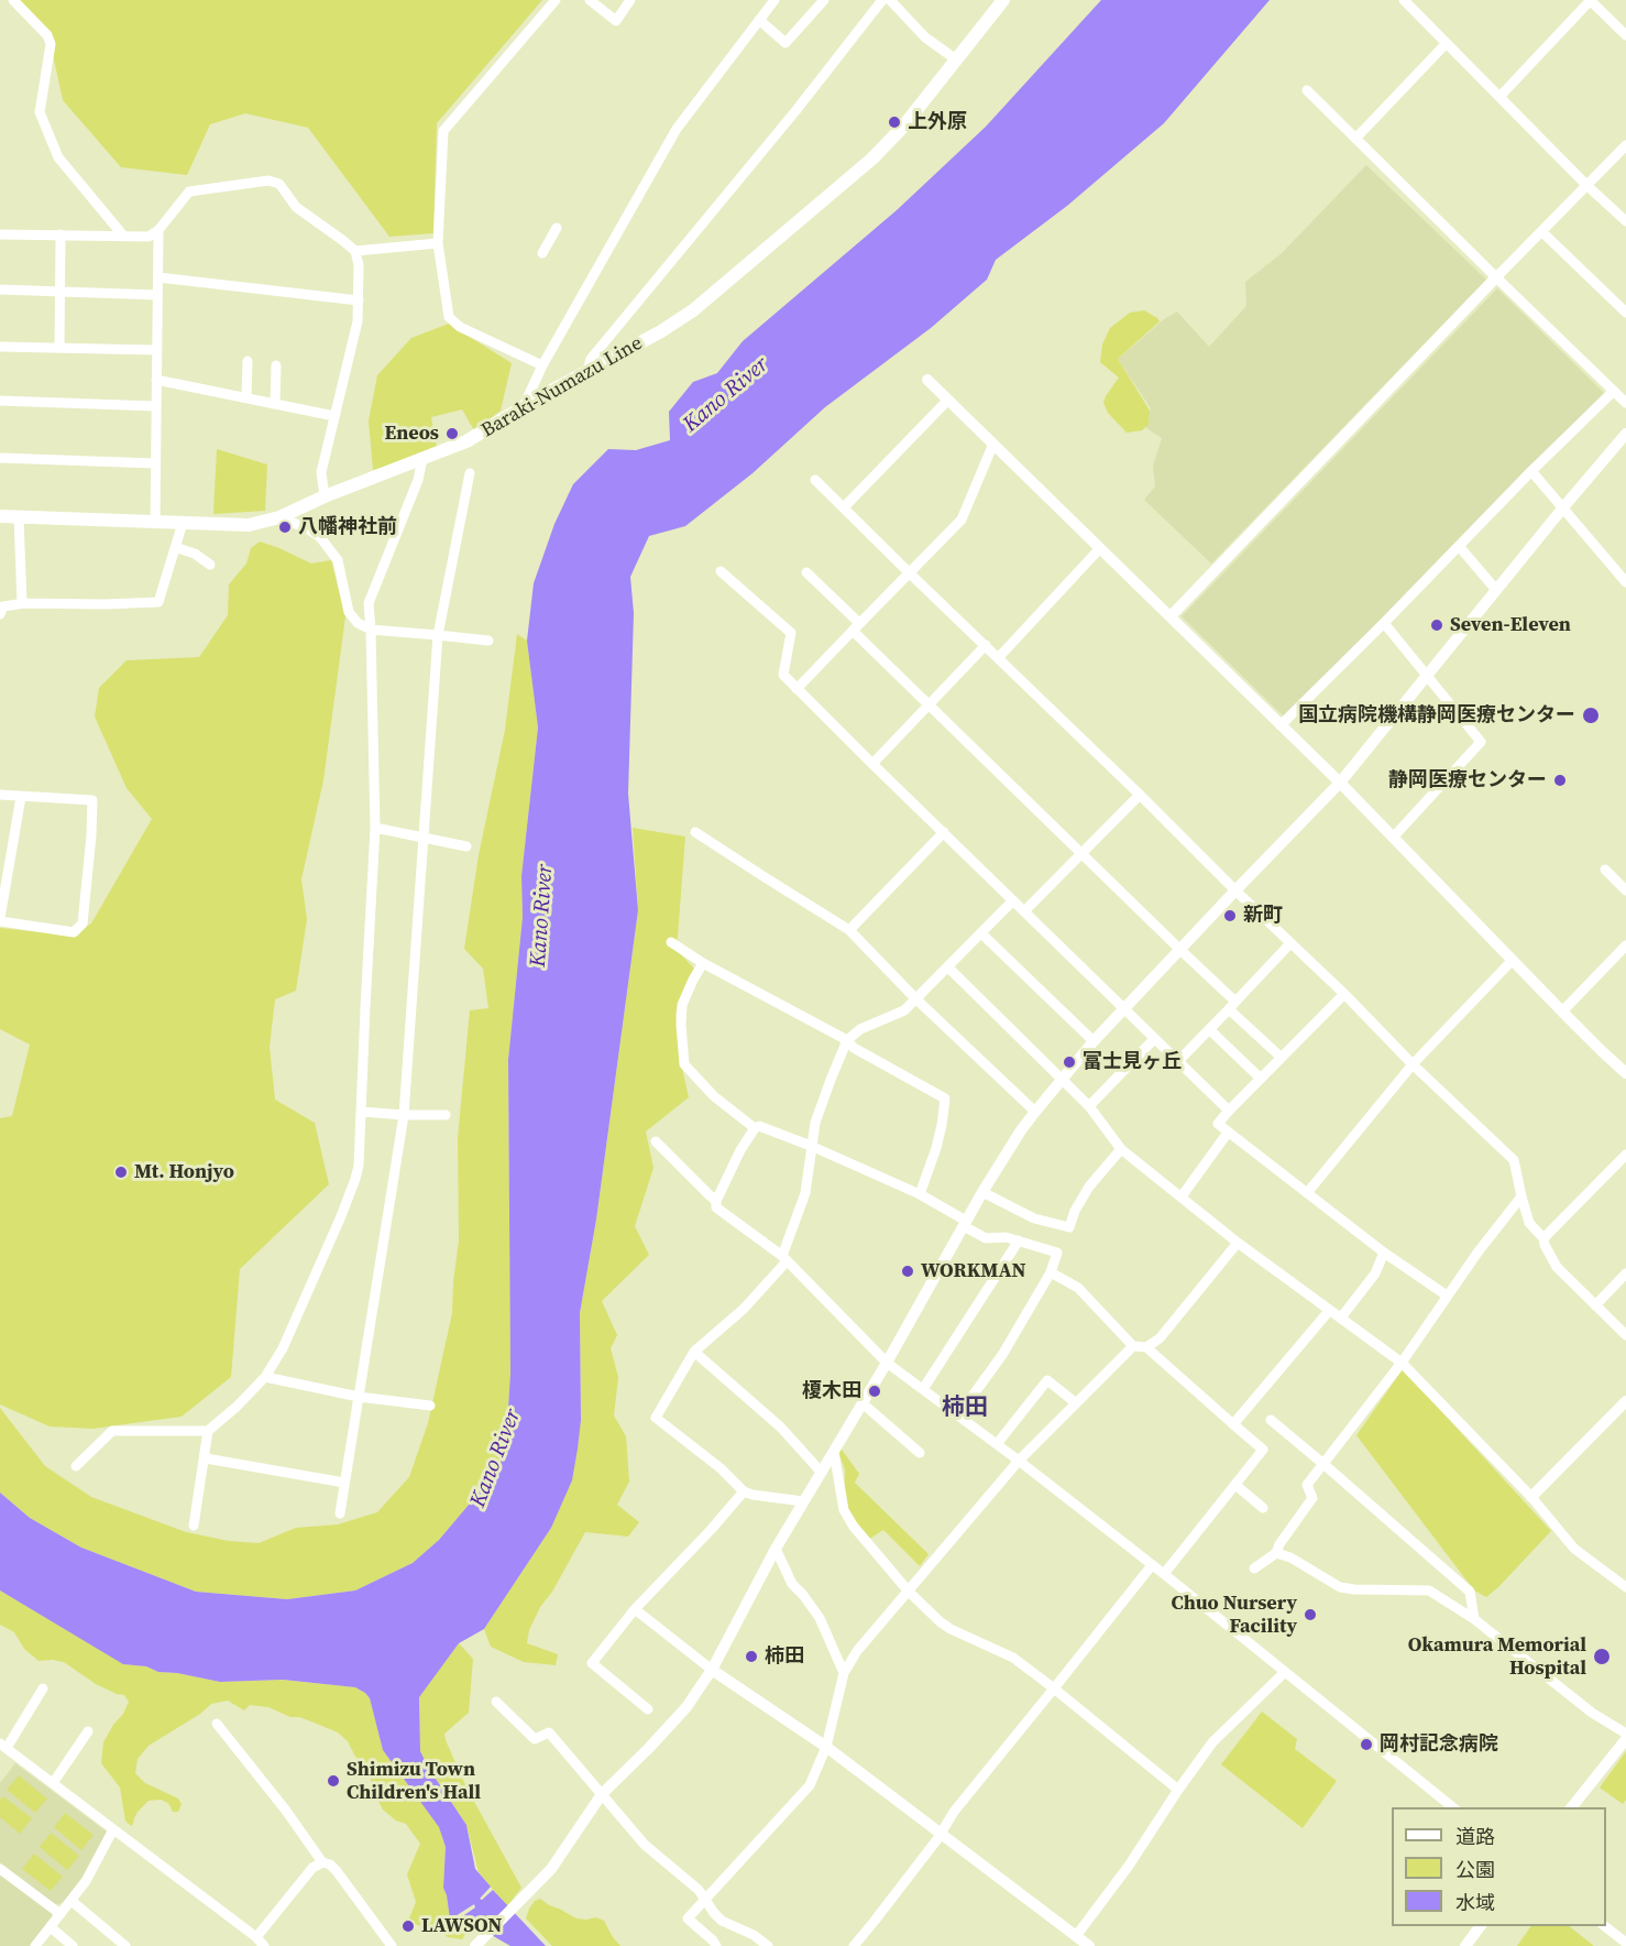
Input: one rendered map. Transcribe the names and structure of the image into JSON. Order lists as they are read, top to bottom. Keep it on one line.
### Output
{"streets":{"main road":["Baraki-Numazu Line"]},"districts":["柿田"],"water":["Kano River"],"places":["上外原","Eneos","八幡神社前","Seven-Eleven","国立病院機構静岡医療センター","静岡医療センター","新町","富士見ヶ丘","Mt. Honjyo","WORKMAN","榎木田","Chuo Nursery Facility","柿田","Okamura Memorial Hospital","岡村記念病院","Shimizu Town Children's Hall","LAWSON"],"legend":["道路","公園","水域"]}
